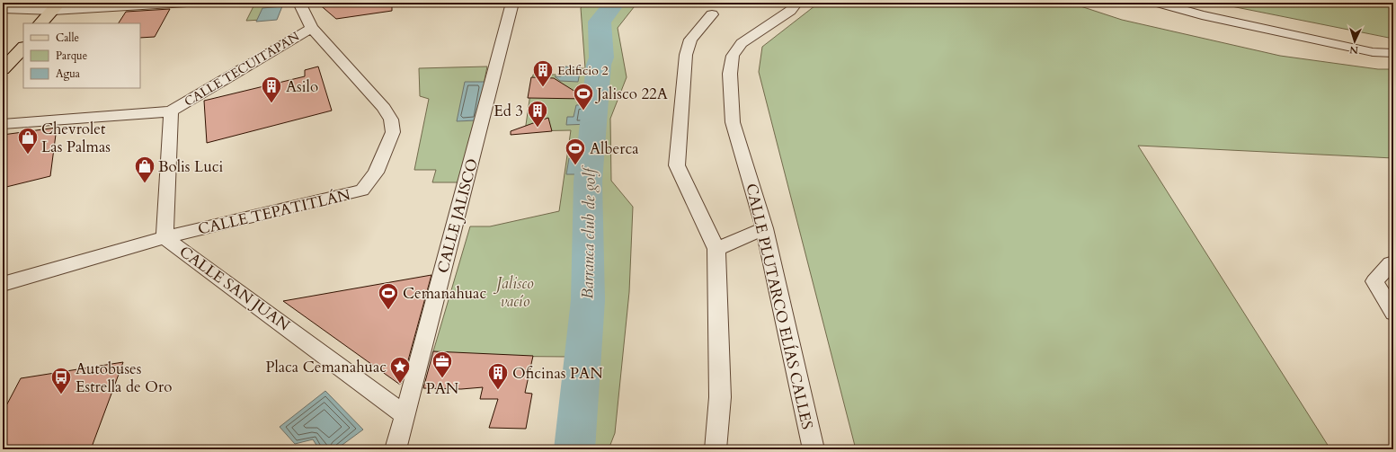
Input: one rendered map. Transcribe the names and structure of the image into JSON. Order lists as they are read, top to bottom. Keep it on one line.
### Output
{"streets":{"street":["CALLE TECUITAPAN","CALLE TEPATITLÁN","CALLE JALISCO","CALLE SAN JUAN","CALLE PLUTARCO ELÍAS CALLES"]},"crossings":[["CALLE TECUITAPAN","CALLE TEPATITLÁN"],["CALLE TECUITAPAN","CALLE SAN JUAN"],["CALLE TEPATITLÁN","CALLE SAN JUAN"],["CALLE JALISCO","CALLE SAN JUAN"]],"water":["Barranca club de golf"],"parks":["Jalisco vacío"],"places":{"building":["Edificio 2","Asilo","Ed 3","Oficinas PAN"],"sports":["Jalisco 22A","Alberca","Cemanahuac"],"shop":["Chevrolet Las Palmas","Bolis Luci"],"office":["PAN"],"place":["Placa Cemanahuac"],"bus stop":["Autobuses Estrella de Oro"]},"legend":["Calle","Parque","Agua"],"north":"bottom"}
